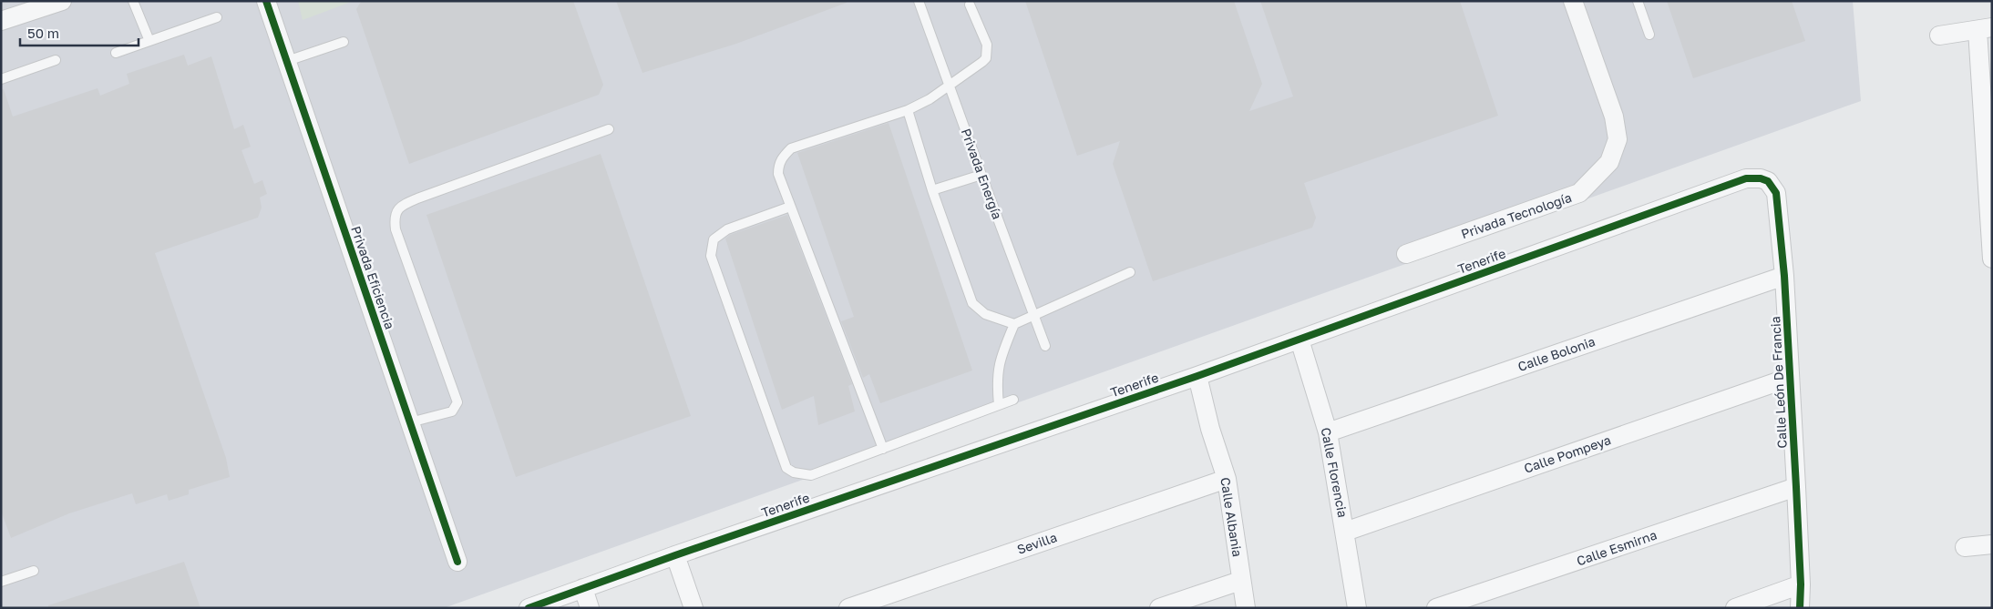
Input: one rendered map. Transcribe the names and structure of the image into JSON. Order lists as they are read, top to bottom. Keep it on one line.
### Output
{"streets":{"street":["Privada Tecnología","Tenerife","Privada Eficiencia","Calle Bolonia","Calle León De Francia","Calle Pompeya","Calle Florencia","Calle Albania","Sevilla","Calle Esmirna"],"lane":["Privada Energía"]},"crossings":[["Tenerife","Calle León De Francia"],["Tenerife","Calle Florencia"],["Tenerife","Calle Albania"],["Calle Bolonia","Calle León De Francia"],["Calle Bolonia","Calle Florencia"],["Calle León De Francia","Calle Pompeya"],["Calle León De Francia","Calle Esmirna"],["Calle Pompeya","Calle Florencia"],["Calle Albania","Sevilla"]],"scale_bar":"50 m"}
